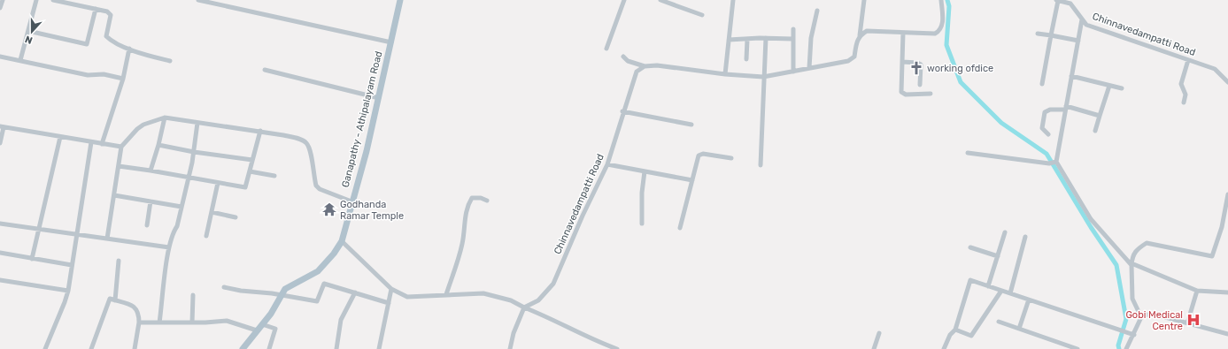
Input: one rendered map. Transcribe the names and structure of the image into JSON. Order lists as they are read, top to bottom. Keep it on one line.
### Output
{"streets":{"main road":["Ganapathy - Athipalayam Road"],"street":["Chinnavedampatti Road"]},"places":{"church":["working ofdice"],"temple":["Godhanda Ramar Temple"],"hospital":["Gobi Medical Centre"]},"north":"bottom"}
